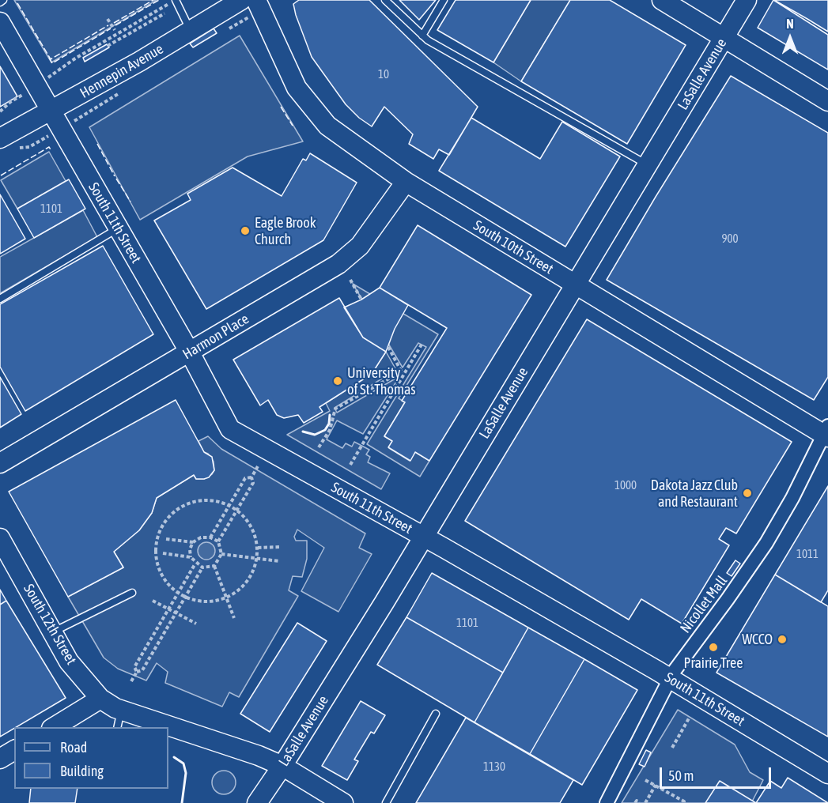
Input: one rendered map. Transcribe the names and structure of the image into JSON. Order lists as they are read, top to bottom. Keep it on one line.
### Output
{"streets":{"street":["Hennepin Avenue","LaSalle Avenue","South 11th Street","South 10th Street","Harmon Place","Nicollet Mall","South 12th Street"]},"crossings":[["Hennepin Avenue","South 11th Street"],["LaSalle Avenue","South 11th Street"],["LaSalle Avenue","South 10th Street"],["LaSalle Avenue","South 12th Street"],["South 11th Street","Harmon Place"],["South 11th Street","Nicollet Mall"],["South 10th Street","Harmon Place"],["South 10th Street","Nicollet Mall"]],"places":["Eagle Brook Church","University of St. Thomas","Dakota Jazz Club and Restaurant","WCCO","Prairie Tree"],"house_numbers":["10","1101","900","1000","1011","1101","1130"],"legend":["Road","Building"],"scale_bar":"50 m","north":"top"}
